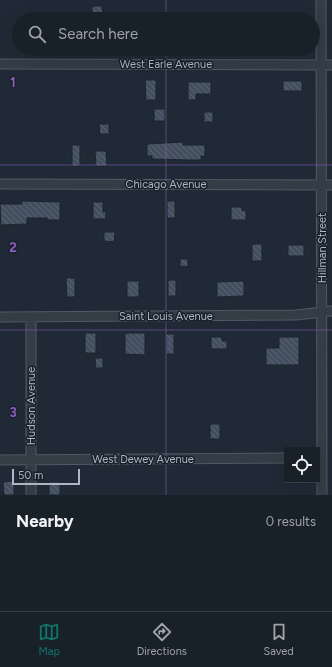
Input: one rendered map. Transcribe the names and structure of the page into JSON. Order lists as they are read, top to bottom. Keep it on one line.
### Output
{"streets":{"street":["West Earle Avenue","Chicago Avenue","Hillman Street","Saint Louis Avenue","Hudson Avenue","West Dewey Avenue"]},"crossings":[["West Earle Avenue","Hillman Street"],["Chicago Avenue","Hillman Street"],["Hillman Street","Saint Louis Avenue"],["Saint Louis Avenue","Hudson Avenue"],["Hudson Avenue","West Dewey Avenue"]],"scale_bar":"50 m","page":{"search":"Search here","scale":"50 m","heading":["Nearby","0 results"],"nav":["Map","Directions","Saved"]},"grid":{"rows":["1","2","3"]}}
